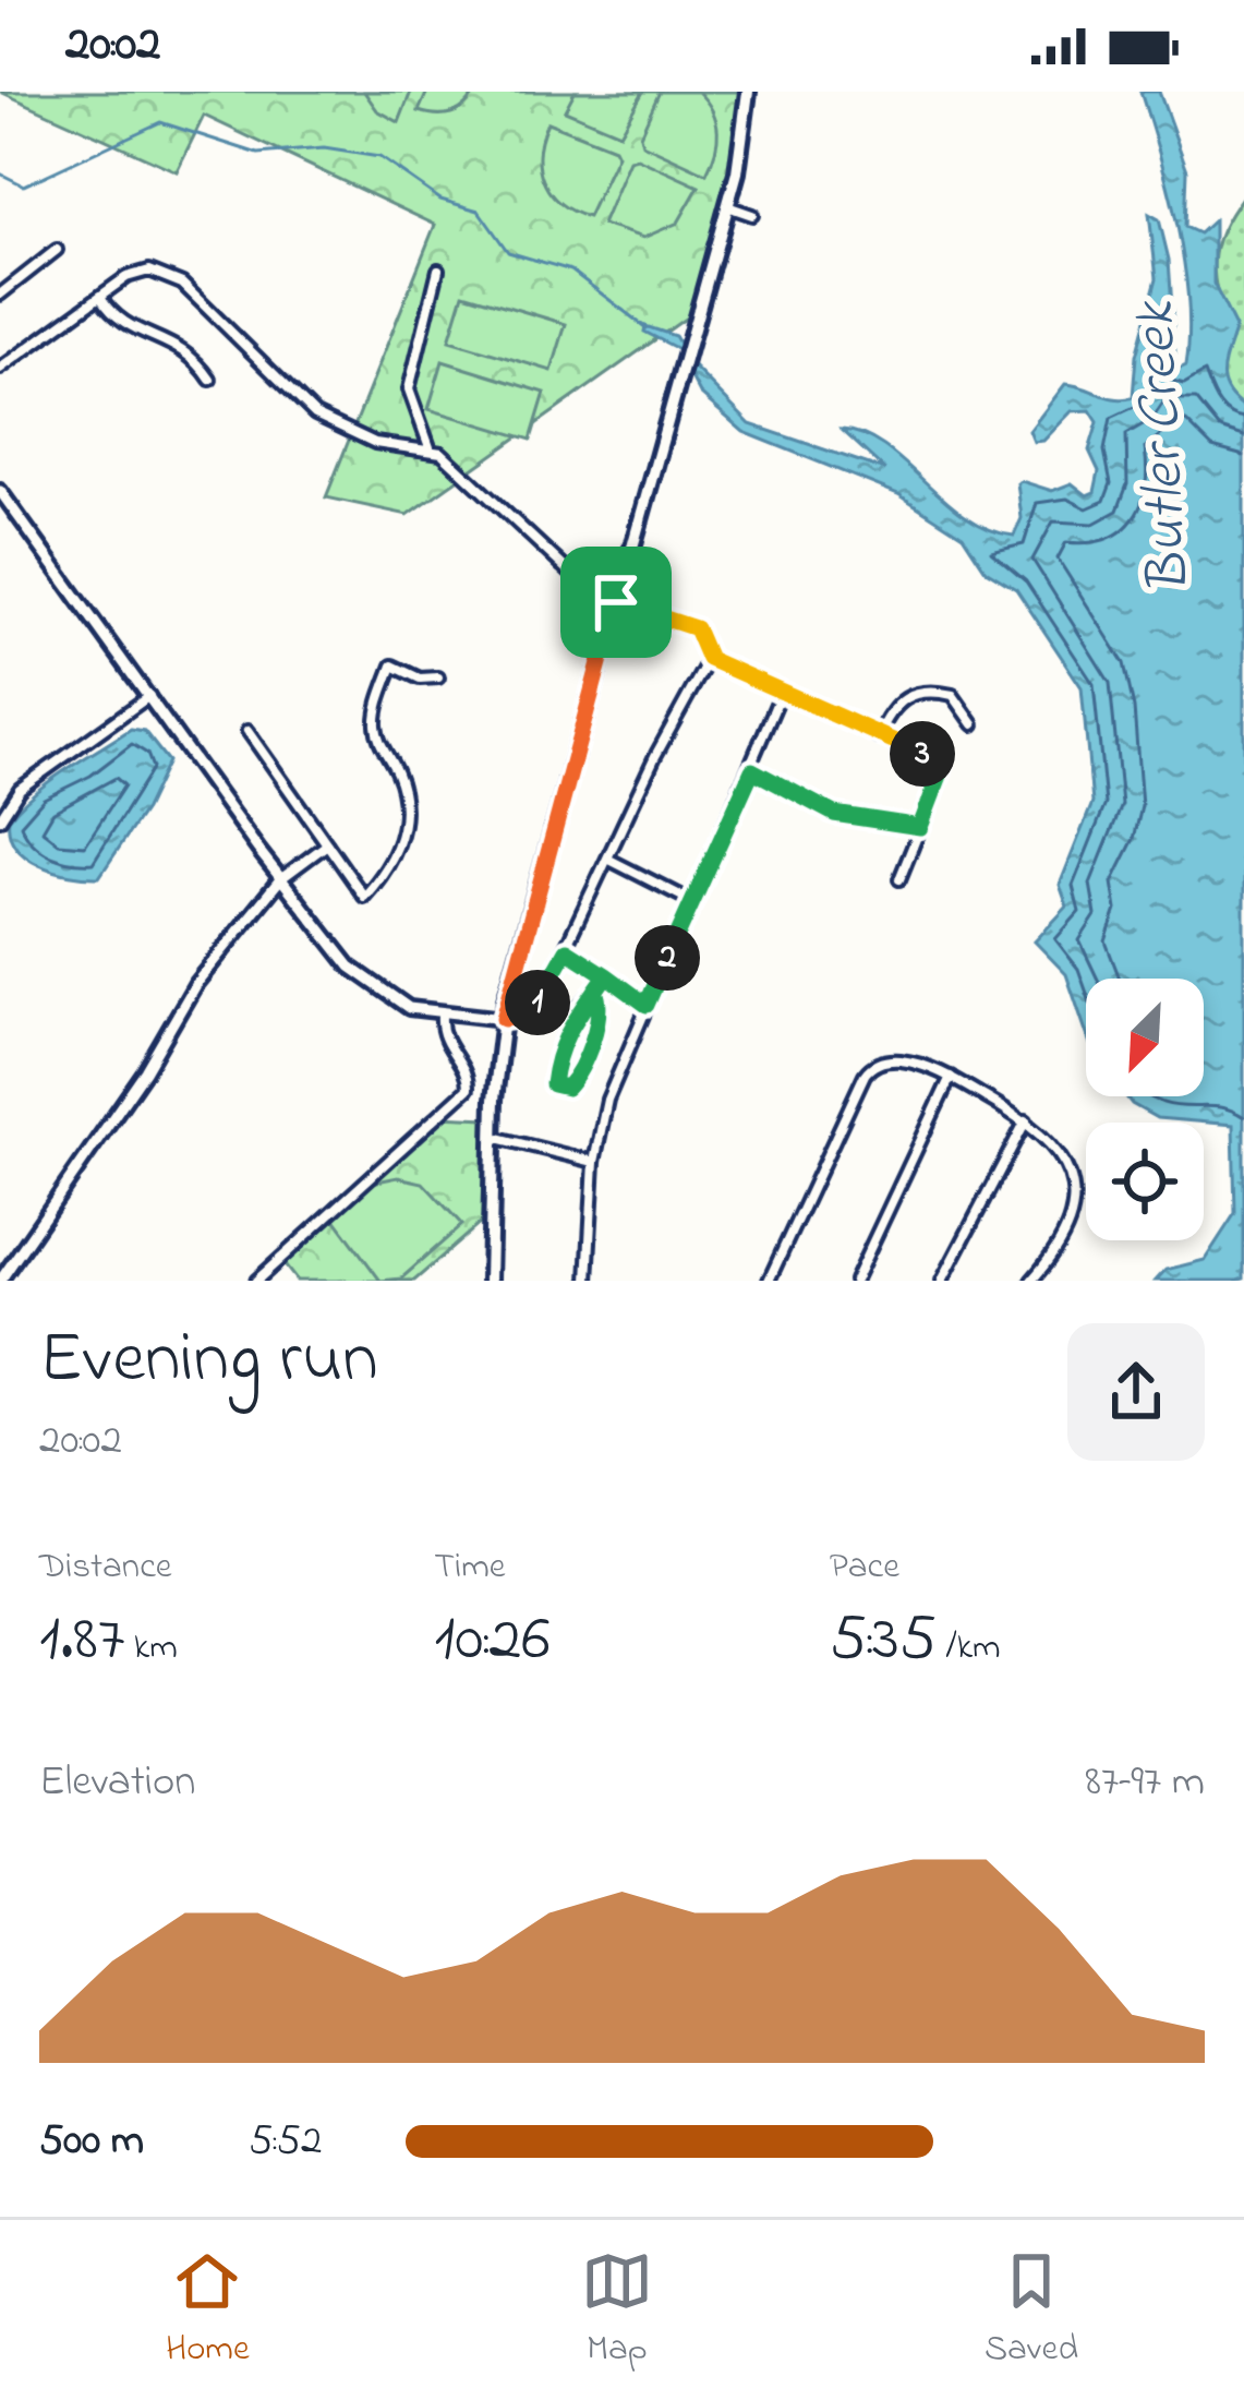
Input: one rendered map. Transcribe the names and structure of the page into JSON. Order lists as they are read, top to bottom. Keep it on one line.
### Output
{"water":["Butler Creek"],"north":"bottom left","page":{"status":"20:02","pins":["3","2","1"],"heading":["Evening run","20:02"],"stats":[["Distance","1.87 km"],["Time","10:26"],["Pace","5:35 /km"]],"chart":["Elevation","87–97 m"],"list":[{"name":"500 m","note":"5:52"}],"tabs":["Home","Map","Saved"]}}
